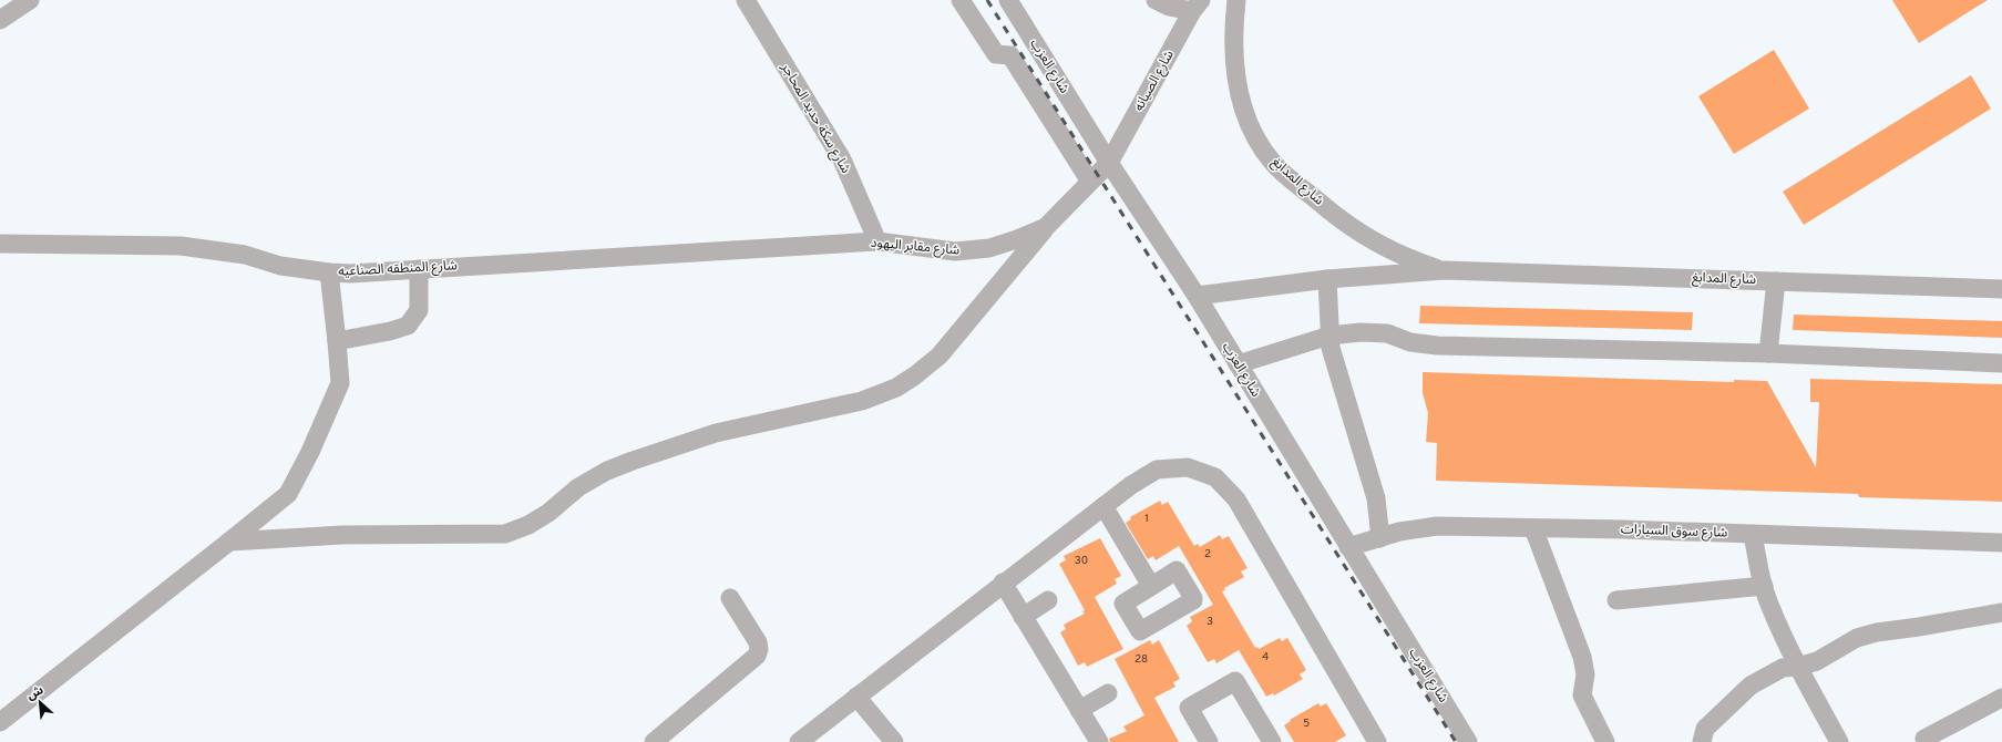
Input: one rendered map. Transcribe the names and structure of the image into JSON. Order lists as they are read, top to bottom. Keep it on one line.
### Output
{"streets":{"street":["شارع العزب","شارع الصيانه","شارع سكة حديد المحاجر","شارع المدابغ","شارع مقابر اليهود","شارع المنطقه الصناعيه","شارع سوق السيارات"]},"crossings":[["شارع العزب","شارع الصيانه"],["شارع العزب","شارع المدابغ"],["شارع العزب","شارع مقابر اليهود"],["شارع العزب","شارع سوق السيارات"],["شارع الصيانه","شارع مقابر اليهود"],["شارع سكة حديد المحاجر","شارع مقابر اليهود"],["شارع مقابر اليهود","شارع المنطقه الصناعيه"]],"house_numbers":["1","2","30","3","4","28","5"],"north":"top left"}
